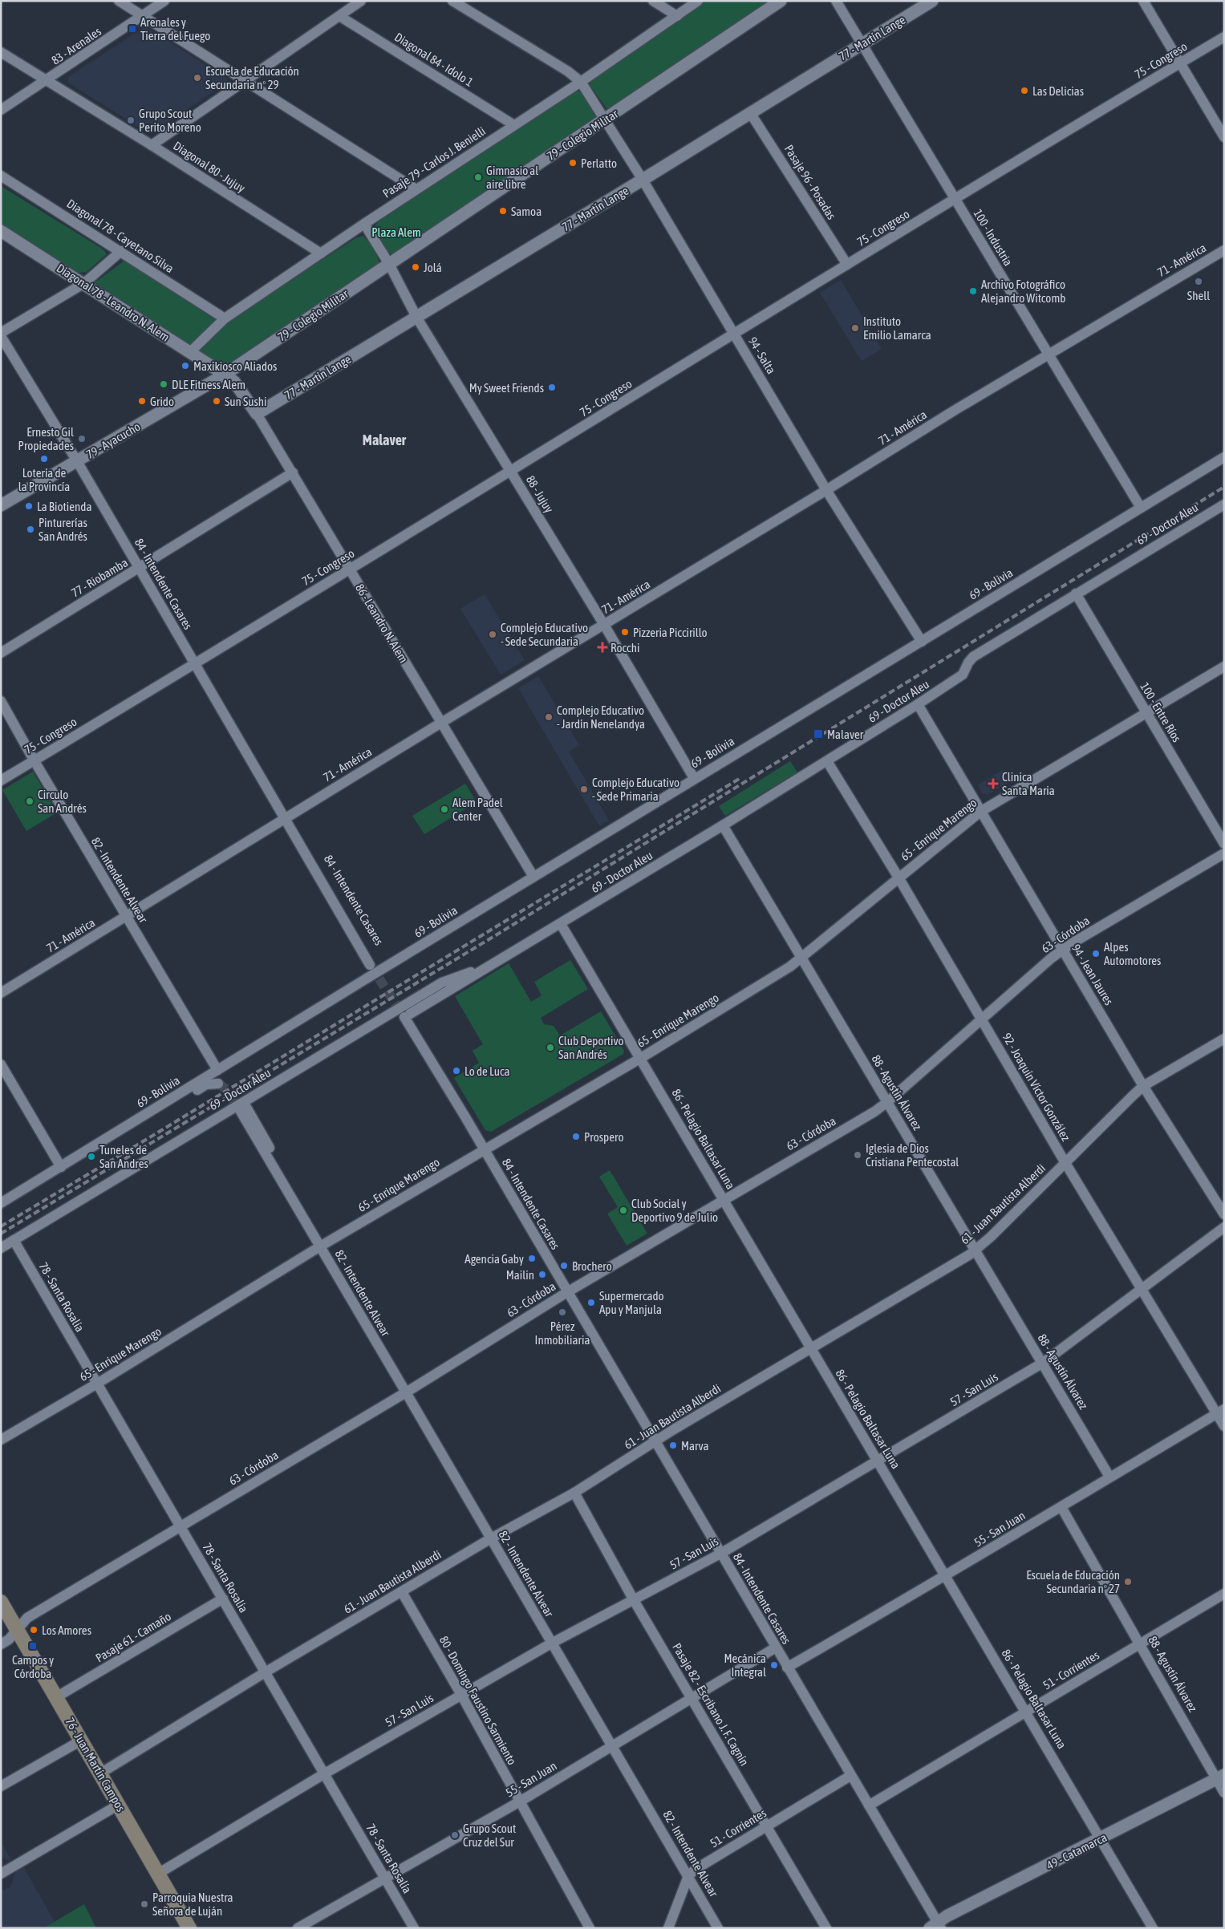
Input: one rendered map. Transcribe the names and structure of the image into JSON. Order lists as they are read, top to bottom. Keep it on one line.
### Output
{"streets":{"main road":["76 - Juan Martín Campos"],"street":["77 - Martín Lange","83 - Arenales","Diagonal 84 - Idolo 1","75 - Congreso","79 - Colegio Militar","Pasaje 79 - Carlos J. Benielli","Diagonal 80 - Jujuy","Pasaje 96 - Posadas","Diagonal 78 - Cayetano Silva","100 - Industria","71 - América","Diagonal 78 - Leandro N. Alem","94 - Salta","79 - Ayacucho","88 - Jujuy","69 - Doctor Aleu","77 - Riobamba","84 - Intendente Casares","69 - Bolivia","86 - Leandro N. Alem","100 - Entre Ríos","65 - Enrique Marengo","82 - Intendente Alvear","63 - Córdoba","94 - Jean Jaures","92 - Joaquín Víctor González","88 - Agustín Álvarez","86 - Pelagio Baltasar Luna","61 - Juan Bautista Alberdi","78 - Santa Rosalía","57 - San Luis","55 - San Juan","Pasaje 61 - Camaño","51 - Corrientes","80 - Domingo Faustino Sarmiento","Pasaje 82 - Escribano J. F. Cagnín","49 - Catamarca"]},"crossings":[["77 - Martín Lange","Pasaje 96 - Posadas"],["77 - Martín Lange","100 - Industria"],["77 - Martín Lange","94 - Salta"],["77 - Martín Lange","88 - Jujuy"],["77 - Martín Lange","86 - Leandro N. Alem"],["83 - Arenales","Diagonal 80 - Jujuy"],["Diagonal 84 - Idolo 1","Pasaje 79 - Carlos J. Benielli"],["75 - Congreso","Pasaje 96 - Posadas"],["75 - Congreso","100 - Industria"],["75 - Congreso","94 - Salta"],["75 - Congreso","88 - Jujuy"],["75 - Congreso","84 - Intendente Casares"],["75 - Congreso","86 - Leandro N. Alem"],["75 - Congreso","82 - Intendente Alvear"],["79 - Colegio Militar","Diagonal 78 - Leandro N. Alem"],["79 - Colegio Militar","94 - Salta"],["79 - Colegio Militar","79 - Ayacucho"],["79 - Colegio Militar","88 - Jujuy"],["79 - Colegio Militar","86 - Leandro N. Alem"],["Pasaje 79 - Carlos J. Benielli","Diagonal 80 - Jujuy"],["Pasaje 79 - Carlos J. Benielli","Diagonal 78 - Cayetano Silva"],["Pasaje 79 - Carlos J. Benielli","Diagonal 78 - Leandro N. Alem"],["Pasaje 79 - Carlos J. Benielli","94 - Salta"],["Pasaje 79 - Carlos J. Benielli","88 - Jujuy"],["100 - Industria","71 - América"],["100 - Industria","69 - Bolivia"],["71 - América","94 - Salta"],["71 - América","88 - Jujuy"],["71 - América","84 - Intendente Casares"],["71 - América","86 - Leandro N. Alem"],["71 - América","82 - Intendente Alvear"],["Diagonal 78 - Leandro N. Alem","79 - Ayacucho"],["Diagonal 78 - Leandro N. Alem","86 - Leandro N. Alem"],["94 - Salta","69 - Bolivia"],["79 - Ayacucho","84 - Intendente Casares"],["79 - Ayacucho","86 - Leandro N. Alem"],["88 - Jujuy","69 - Bolivia"],["69 - Doctor Aleu","84 - Intendente Casares"],["69 - Doctor Aleu","100 - Entre Ríos"],["69 - Doctor Aleu","82 - Intendente Alvear"],["69 - Doctor Aleu","94 - Jean Jaures"],["69 - Doctor Aleu","92 - Joaquín Víctor González"],["69 - Doctor Aleu","88 - Agustín Álvarez"],["69 - Doctor Aleu","86 - Pelagio Baltasar Luna"],["69 - Doctor Aleu","78 - Santa Rosalía"],["77 - Riobamba","84 - Intendente Casares"],["77 - Riobamba","86 - Leandro N. Alem"],["84 - Intendente Casares","69 - Bolivia"],["84 - Intendente Casares","65 - Enrique Marengo"],["84 - Intendente Casares","63 - Córdoba"],["84 - Intendente Casares","61 - Juan Bautista Alberdi"],["84 - Intendente Casares","57 - San Luis"],["84 - Intendente Casares","55 - San Juan"],["84 - Intendente Casares","51 - Corrientes"],["84 - Intendente Casares","49 - Catamarca"],["69 - Bolivia","86 - Leandro N. Alem"],["69 - Bolivia","82 - Intendente Alvear"],["100 - Entre Ríos","65 - Enrique Marengo"],["65 - Enrique Marengo","82 - Intendente Alvear"],["65 - Enrique Marengo","94 - Jean Jaures"],["65 - Enrique Marengo","92 - Joaquín Víctor González"],["65 - Enrique Marengo","88 - Agustín Álvarez"],["65 - Enrique Marengo","86 - Pelagio Baltasar Luna"],["65 - Enrique Marengo","78 - Santa Rosalía"],["82 - Intendente Alvear","63 - Córdoba"],["82 - Intendente Alvear","61 - Juan Bautista Alberdi"],["82 - Intendente Alvear","57 - San Luis"],["82 - Intendente Alvear","55 - San Juan"],["82 - Intendente Alvear","51 - Corrientes"],["63 - Córdoba","94 - Jean Jaures"],["63 - Córdoba","92 - Joaquín Víctor González"],["63 - Córdoba","88 - Agustín Álvarez"],["63 - Córdoba","86 - Pelagio Baltasar Luna"],["63 - Córdoba","78 - Santa Rosalía"],["63 - Córdoba","76 - Juan Martín Campos"],["94 - Jean Jaures","61 - Juan Bautista Alberdi"],["92 - Joaquín Víctor González","61 - Juan Bautista Alberdi"],["92 - Joaquín Víctor González","57 - San Luis"],["92 - Joaquín Víctor González","55 - San Juan"],["88 - Agustín Álvarez","61 - Juan Bautista Alberdi"],["88 - Agustín Álvarez","57 - San Luis"],["88 - Agustín Álvarez","55 - San Juan"],["88 - Agustín Álvarez","51 - Corrientes"],["88 - Agustín Álvarez","49 - Catamarca"],["86 - Pelagio Baltasar Luna","61 - Juan Bautista Alberdi"],["86 - Pelagio Baltasar Luna","57 - San Luis"],["86 - Pelagio Baltasar Luna","55 - San Juan"],["86 - Pelagio Baltasar Luna","51 - Corrientes"],["86 - Pelagio Baltasar Luna","49 - Catamarca"],["61 - Juan Bautista Alberdi","78 - Santa Rosalía"],["61 - Juan Bautista Alberdi","80 - Domingo Faustino Sarmiento"],["61 - Juan Bautista Alberdi","Pasaje 82 - Escribano J. F. Cagnín"],["61 - Juan Bautista Alberdi","76 - Juan Martín Campos"],["78 - Santa Rosalía","57 - San Luis"],["78 - Santa Rosalía","55 - San Juan"],["78 - Santa Rosalía","Pasaje 61 - Camaño"],["57 - San Luis","80 - Domingo Faustino Sarmiento"],["57 - San Luis","Pasaje 82 - Escribano J. F. Cagnín"],["57 - San Luis","76 - Juan Martín Campos"],["55 - San Juan","80 - Domingo Faustino Sarmiento"],["55 - San Juan","Pasaje 82 - Escribano J. F. Cagnín"],["Pasaje 61 - Camaño","76 - Juan Martín Campos"],["51 - Corrientes","Pasaje 82 - Escribano J. F. Cagnín"]],"districts":["Malaver"],"parks":["Plaza Alem"],"places":{"transit":["Arenales y Tierra del Fuego","Malaver","Campos y Córdoba"],"other":["Escuela de Educación Secundaria nº 29","Las Delicias","Grupo Scout Perito Moreno","Perlatto","Gimnasio al aire libre","Samoa","Jolá","Shell","Archivo Fotográfico Alejandro Witcomb","Instituto Emilio Lamarca","Maxikiosco Aliados","DLE Fitness Alem","My Sweet Friends","Grido","Sun Sushi","Ernesto Gil Propiedades","Lotería de la Provincía","La Biotienda","Pinturerías San Andrés","Pizzeria Piccirillo","Complejo Educativo - Sede Secundaria","Complejo Educativo - Jardín Nenelandya","Complejo Educativo - Sede Primaria","Circulo San Andrés","Alem Padel Center","Alpes Automotores","Club Deportivo San Andrés","Lo de Luca","Prospero","Iglesia de Dios Cristiana Pentecostal","Tuneles de San Andres","Club Social y Deportivo 9 de Julio","Agencia Gaby","Brochero","Mailin","Supermercado Apu y Manjula","Pérez Inmobiliaria","Marva","Escuela de Educación Secundaria nº 27","Los Amores","Mecánica Integral","Grupo Scout Cruz del Sur","Parroquia Nuestra Señora de Luján"],"health":["Rocchi","Clinica Santa Maria"]}}
